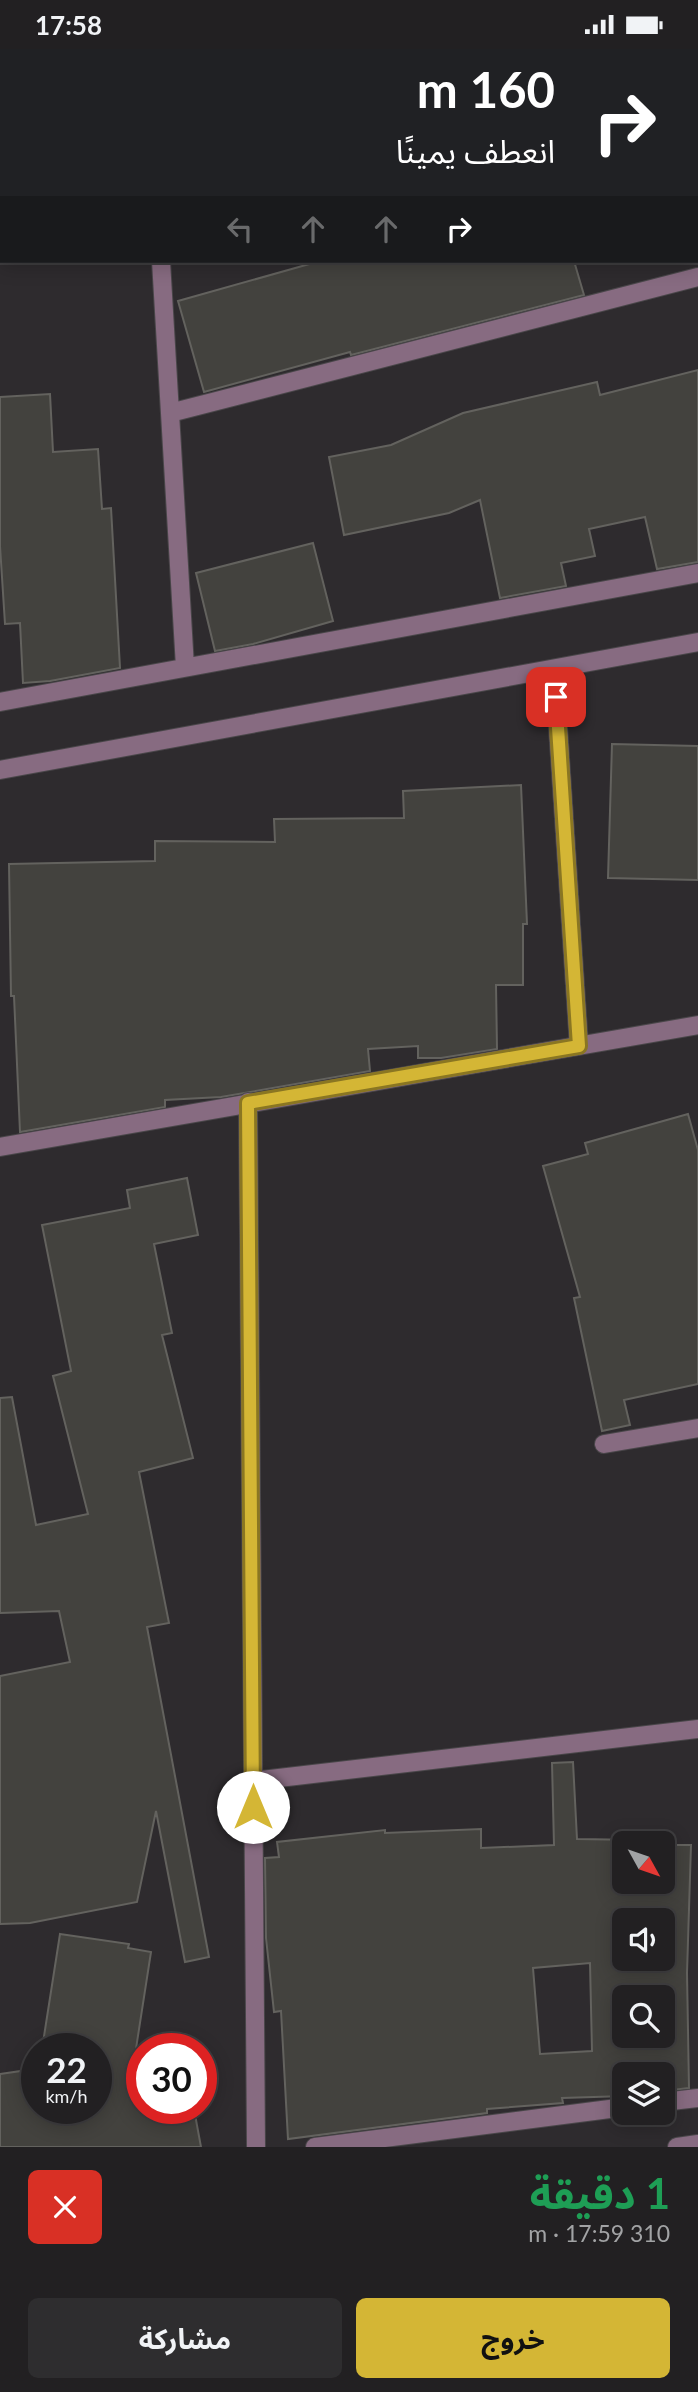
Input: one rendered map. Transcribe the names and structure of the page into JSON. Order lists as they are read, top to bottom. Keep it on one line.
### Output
{"north":"bottom right","page":{"status":"17:58","turn":["160 m","انعطف يمينًا"],"speed":"22 km/h","limit":"30","heading":["1 دقيقة","310 m · 17:59"],"buttons":["خروج","مشاركة"]}}
